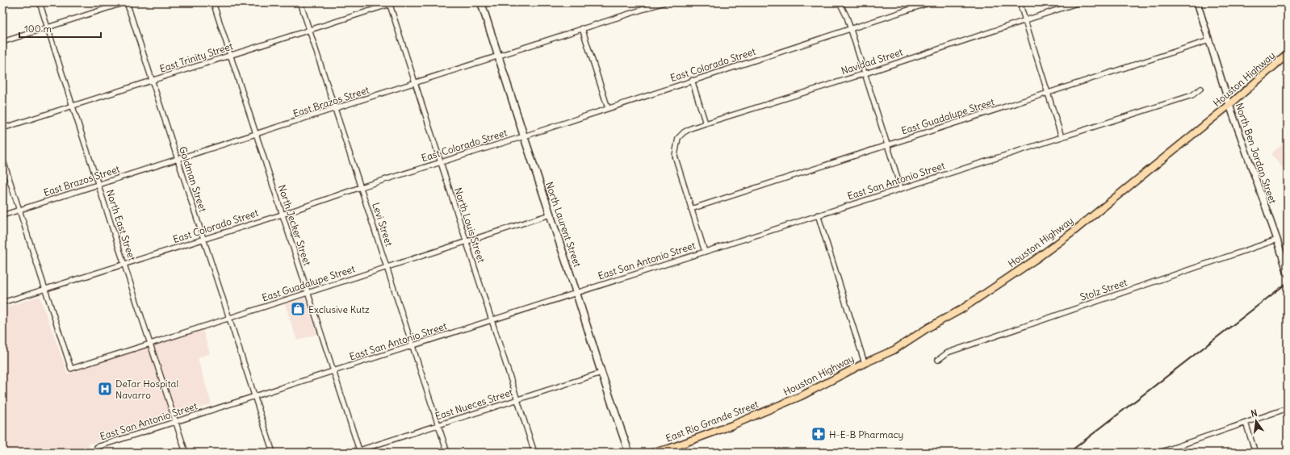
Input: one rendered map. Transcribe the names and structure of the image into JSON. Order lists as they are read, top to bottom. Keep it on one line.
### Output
{"streets":{"main road":["Houston Highway","North Laurent Street","East Rio Grande Street"],"street":["East Trinity Street","Navidad Street","East Colorado Street","East Brazos Street","East Guadalupe Street","North Ben Jordan Street","Goldman Street","East San Antonio Street","Levi Street","North East Street","North Jecker Street","North Louis Street","Stolz Street","East Nueces Street"]},"crossings":[["East Trinity Street","Goldman Street"],["East Trinity Street","Levi Street"],["East Trinity Street","North East Street"],["East Trinity Street","North Jecker Street"],["East Trinity Street","North Louis Street"],["Navidad Street","East Guadalupe Street"],["East Colorado Street","East Guadalupe Street"],["East Colorado Street","Goldman Street"],["East Colorado Street","Levi Street"],["East Colorado Street","North Laurent Street"],["East Colorado Street","North East Street"],["East Colorado Street","North Jecker Street"],["East Colorado Street","North Louis Street"],["Houston Highway","North Ben Jordan Street"],["Houston Highway","East Rio Grande Street"],["East Brazos Street","Goldman Street"],["East Brazos Street","Levi Street"],["East Brazos Street","North Laurent Street"],["East Brazos Street","North East Street"],["East Brazos Street","North Jecker Street"],["East Brazos Street","North Louis Street"],["East Guadalupe Street","North Ben Jordan Street"],["East Guadalupe Street","Goldman Street"],["East Guadalupe Street","Levi Street"],["East Guadalupe Street","North Laurent Street"],["East Guadalupe Street","North East Street"],["East Guadalupe Street","North Jecker Street"],["East Guadalupe Street","North Louis Street"],["North Ben Jordan Street","Stolz Street"],["Goldman Street","East San Antonio Street"],["East San Antonio Street","Levi Street"],["East San Antonio Street","North Laurent Street"],["East San Antonio Street","North East Street"],["East San Antonio Street","North Jecker Street"],["East San Antonio Street","North Louis Street"],["Levi Street","East Nueces Street"],["North Laurent Street","East Nueces Street"],["North Jecker Street","East Nueces Street"],["North Louis Street","East Nueces Street"]],"places":{"shop":["Exclusive Kutz"],"hospital":["DeTar Hospital Navarro"],"pharmacy":["H-E-B Pharmacy"]},"scale_bar":"100 m","north":"top"}
